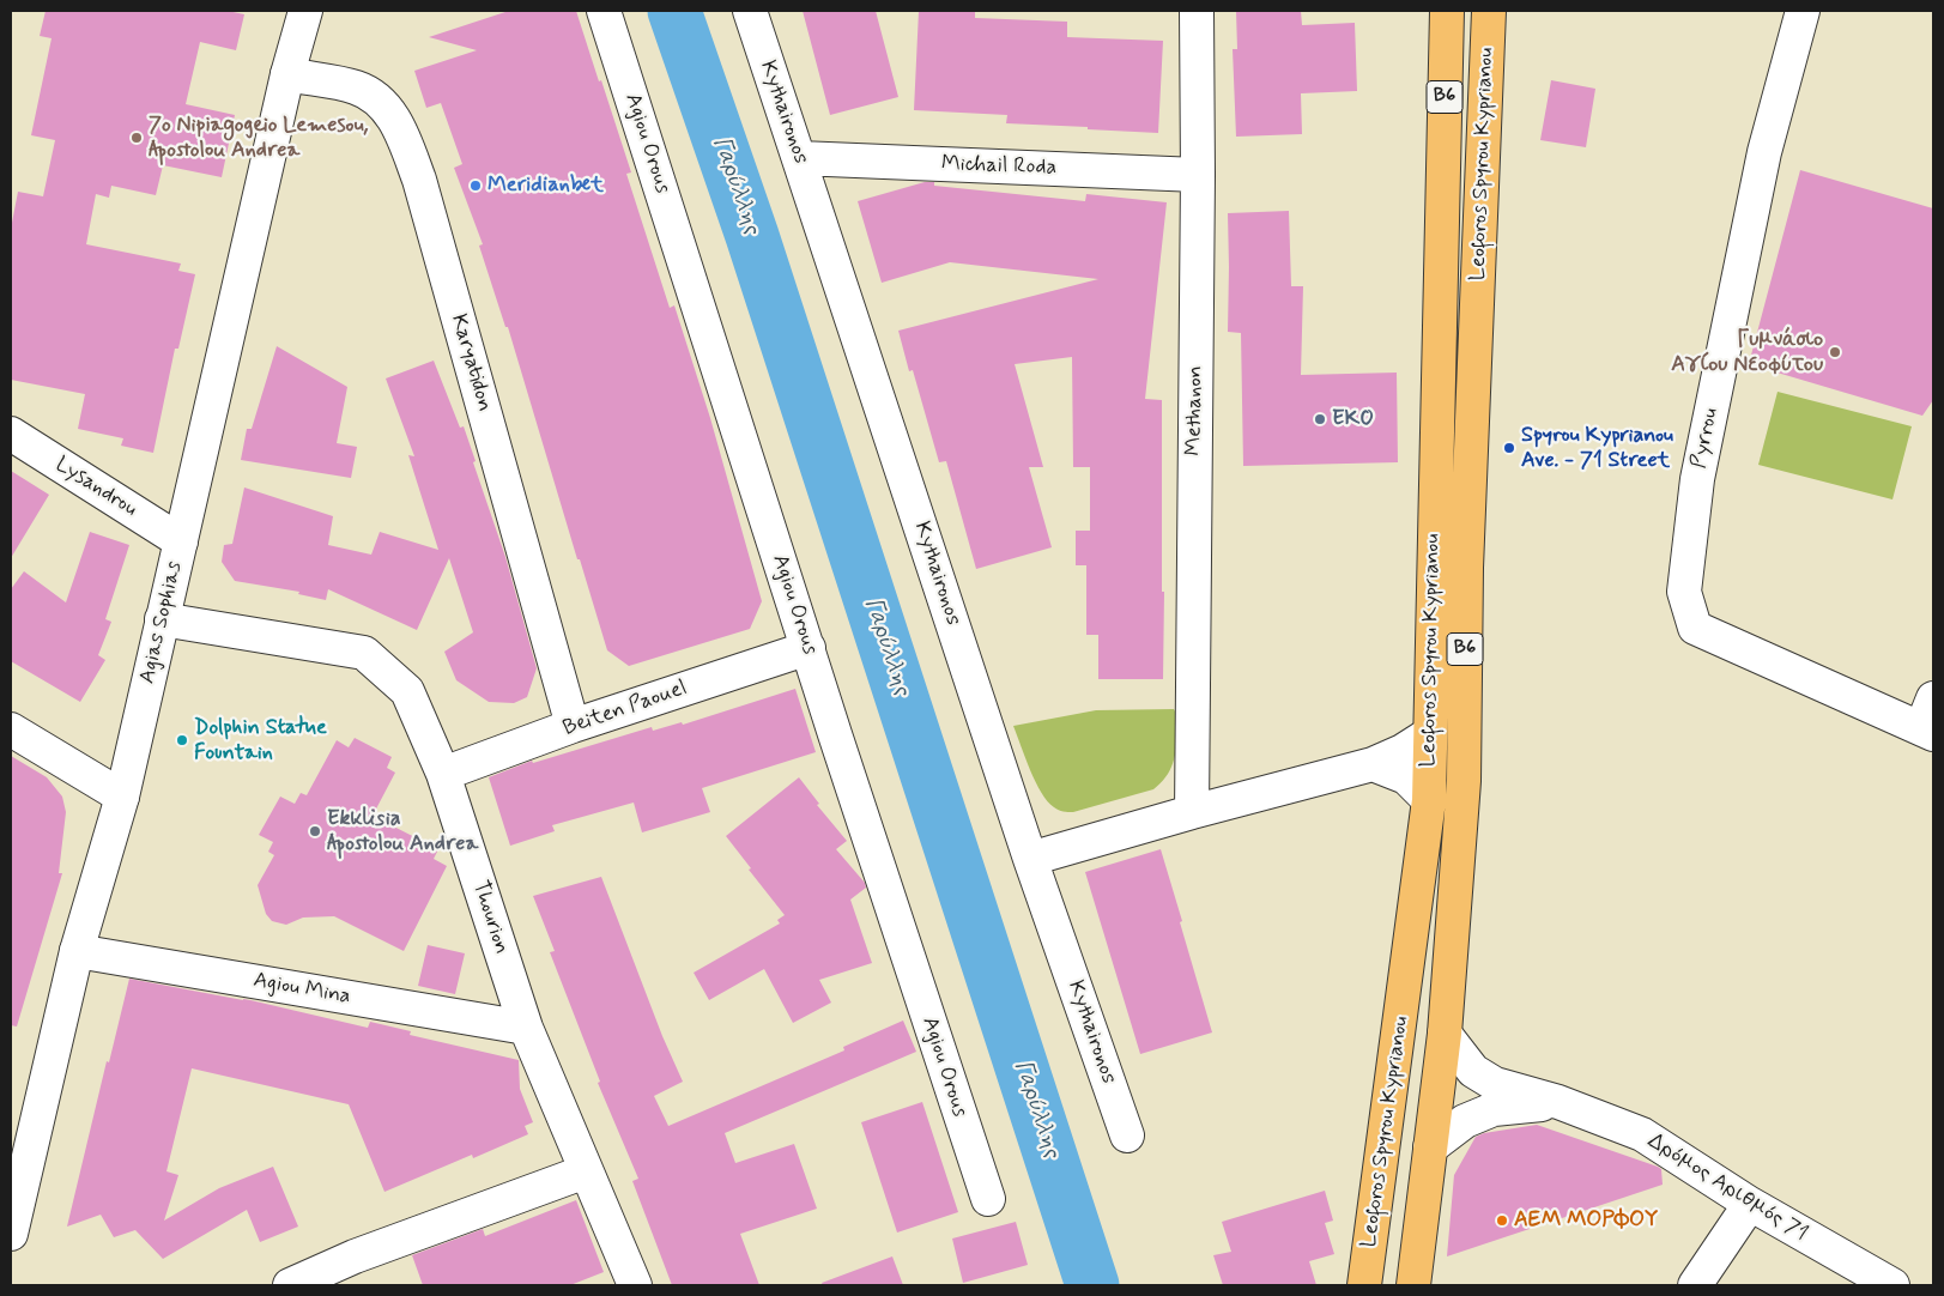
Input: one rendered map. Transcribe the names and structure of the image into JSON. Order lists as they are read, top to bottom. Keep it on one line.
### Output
{"streets":{"main road":["B6","Leoforos Spyrou Kyprianou"],"street":["Kythaironos","Agiou Orous","Michail Roda","Karyatidon","Methanon","Pyrrou","Lysandrou","Agias Sophias","Beiten Paouel","Thourion","Agiou Mina","Δρόμος Αριθμός 71"]},"crossings":[["Kythaironos","Michail Roda"],["Agiou Orous","Beiten Paouel"],["Leoforos Spyrou Kyprianou","Δρόμος Αριθμός 71"],["Michail Roda","Methanon"],["Karyatidon","Agias Sophias"],["Karyatidon","Beiten Paouel"],["Lysandrou","Agias Sophias"],["Agias Sophias","Thourion"],["Agias Sophias","Agiou Mina"],["Beiten Paouel","Thourion"],["Thourion","Agiou Mina"]],"water":["Γαρύλλης"],"places":["7o Nipiagogeio Lemesou, Apostolou Andrea","Meridianbet","Γυμνάσιο Αγίου Νεοφύτου","EKO","Spyrou Kyprianou Ave. - 71 Street","Dolphin Statue Fountain","Ekklisia Apostolou Andrea","ΑΕΜ ΜΟΡΦΟΥ"]}
